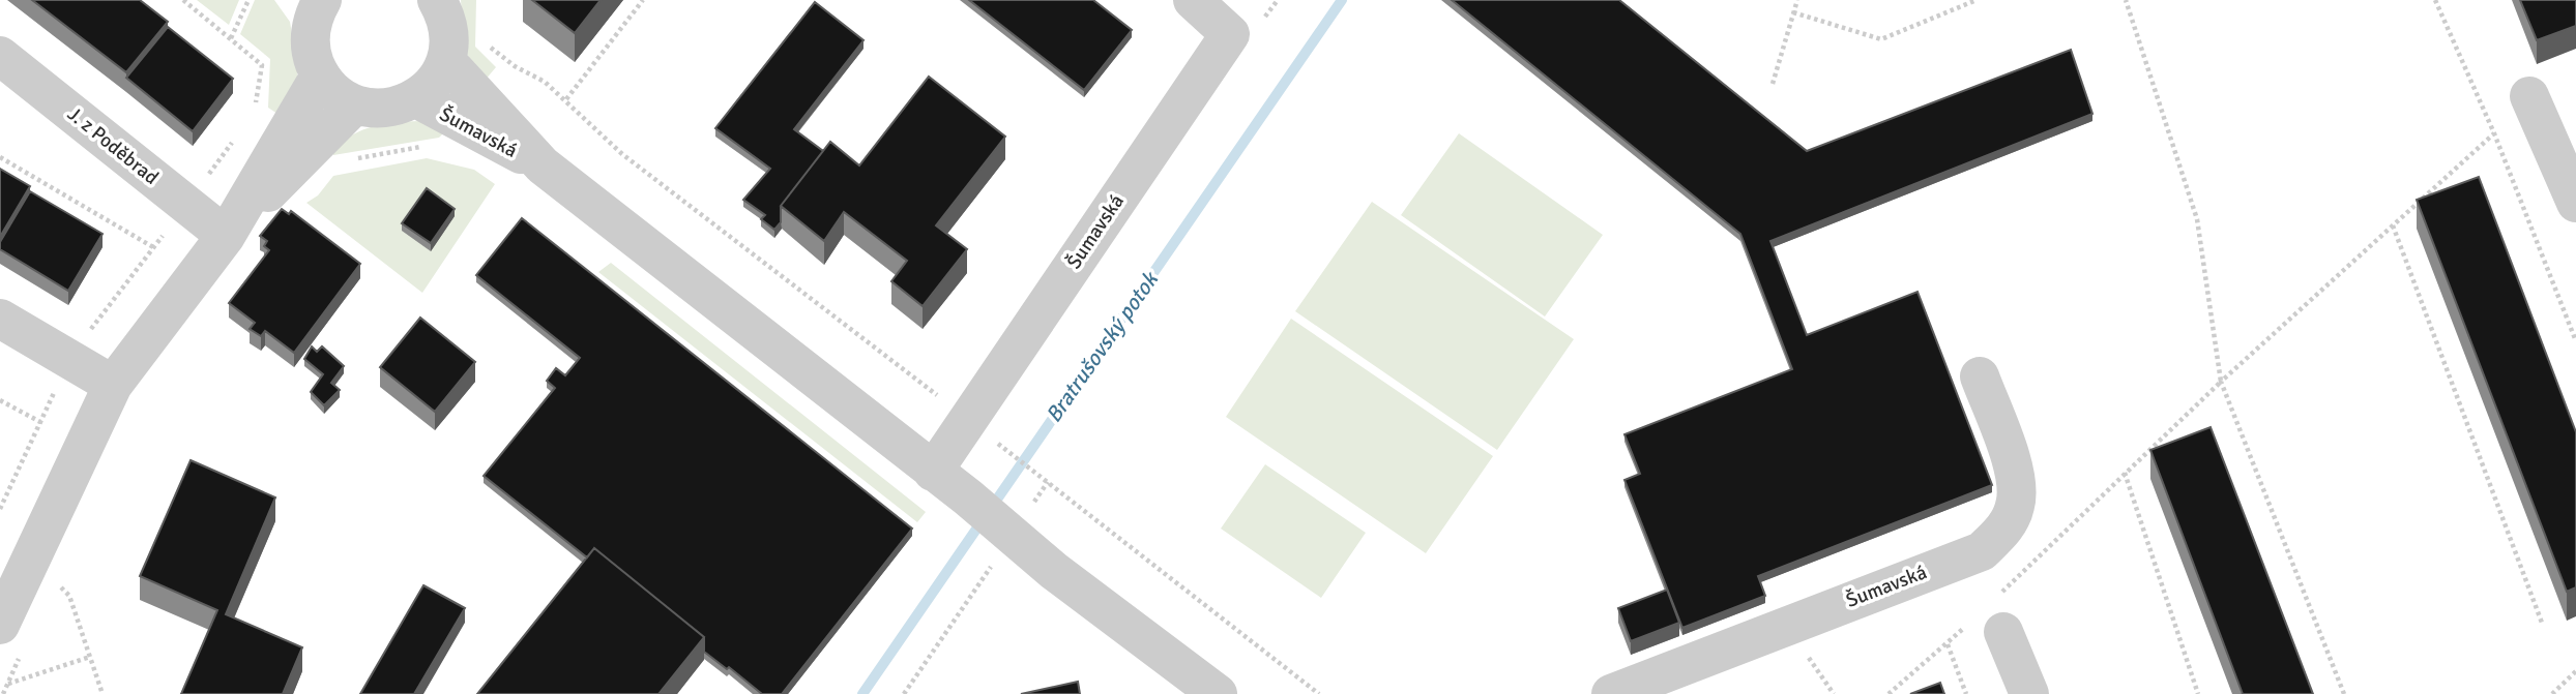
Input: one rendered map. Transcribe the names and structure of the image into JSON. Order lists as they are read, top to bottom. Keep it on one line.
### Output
{"streets":{"street":["Šumavská","J. z Poděbrad"]},"water":["Bratrušovský potok"]}
